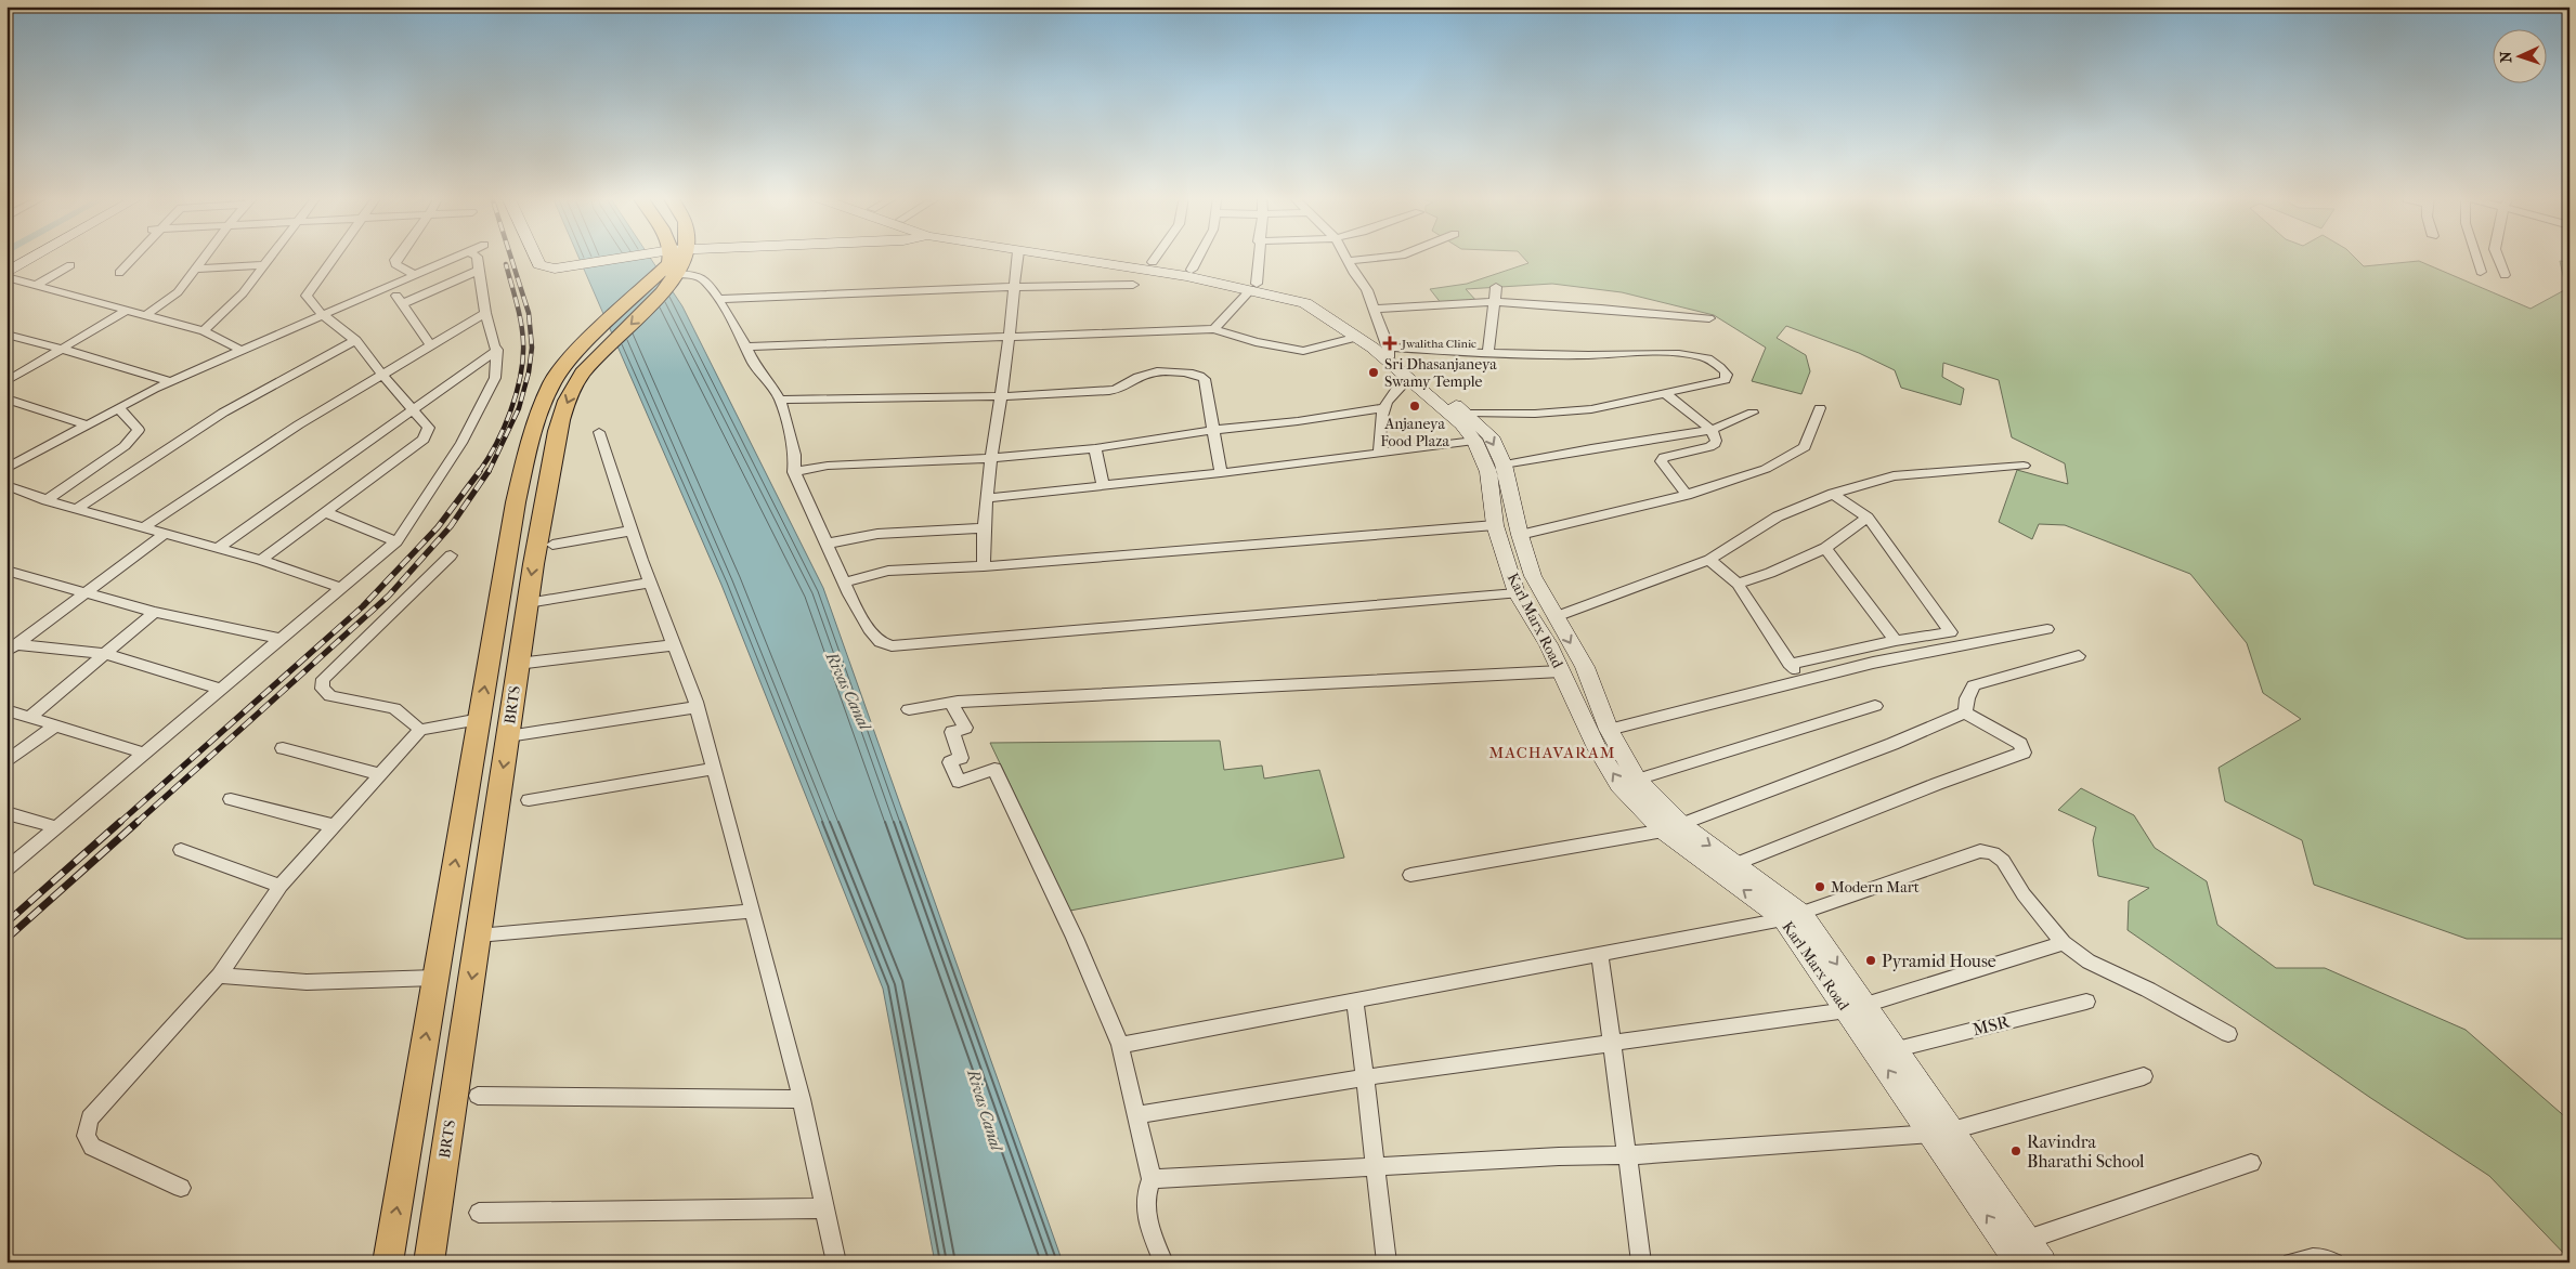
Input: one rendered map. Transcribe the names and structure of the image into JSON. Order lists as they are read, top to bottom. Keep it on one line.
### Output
{"streets":{"main road":["Karl Marx Road","BRTS"],"street":["MSR"]},"crossings":[["Karl Marx Road","MSR"]],"districts":["MACHAVARAM"],"water":["Rivas Canal"],"places":{"health":["Jwalitha Clinic"],"other":["Sri Dhasanjaneya Swamy Temple","Anjaneya Food Plaza","Modern Mart","Pyramid House","Ravindra Bharathi School"]},"north":"left"}
